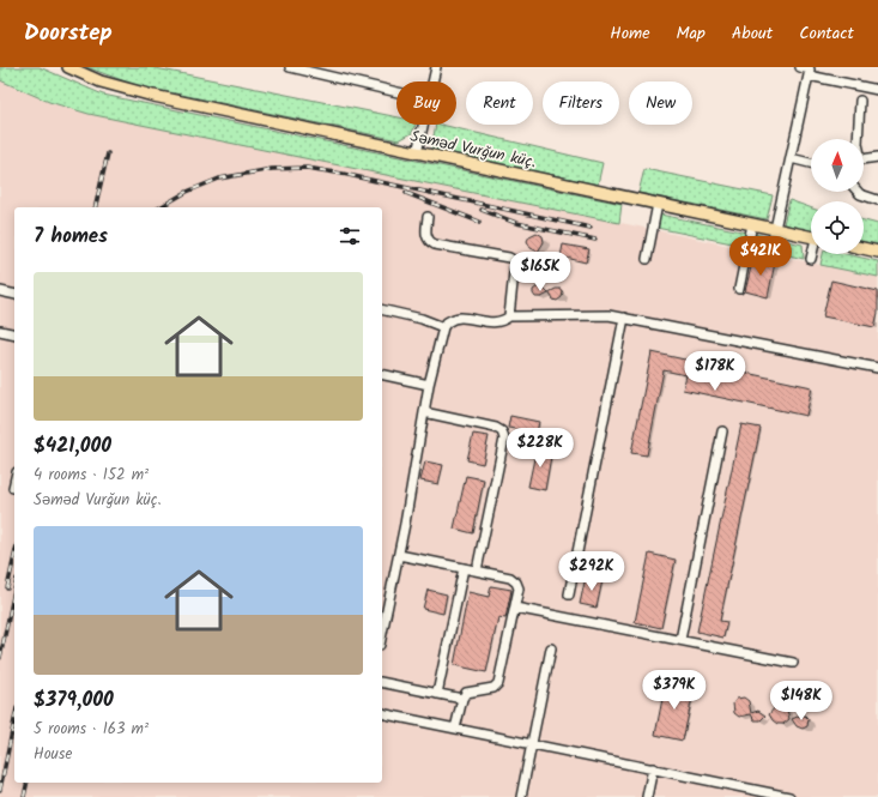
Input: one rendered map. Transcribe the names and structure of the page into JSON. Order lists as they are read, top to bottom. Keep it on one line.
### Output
{"streets":{"main road":["Səməd Vurğun küç."]},"north":"top","page":{"header":"Doorstep","nav":["Home","Map","About","Contact"],"chip":["Buy","Rent","Filters","New"],"heading":"7 homes","price":["$421K","$165K","$178K","$228K","$292K","$379K","$148K"],"list":[{"name":"$421,000","note":"4 rooms · 152 m² · Səməd Vurğun küç."},{"name":"$379,000","note":"5 rooms · 163 m² · House"}]}}
